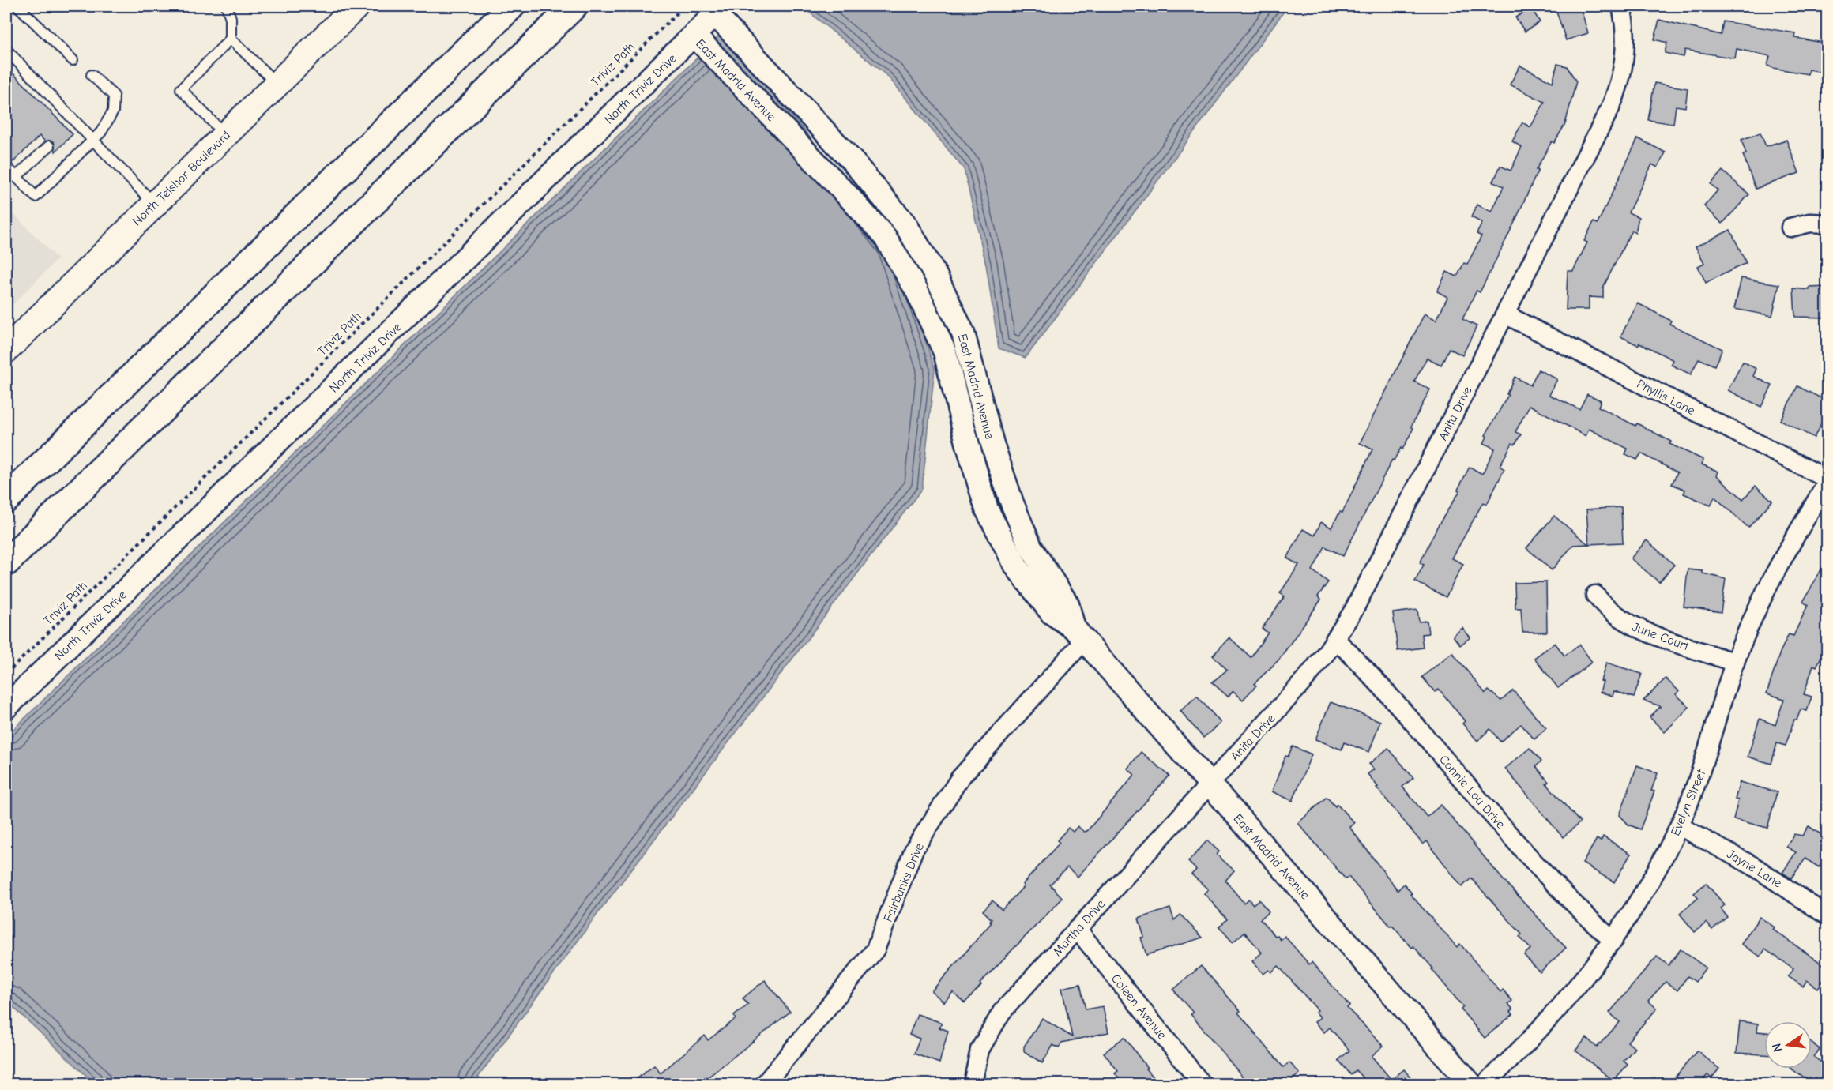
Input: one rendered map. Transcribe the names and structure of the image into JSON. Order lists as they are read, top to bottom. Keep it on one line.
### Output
{"streets":{"main road":["North Telshor Boulevard"],"street":["East Madrid Avenue","North Triviz Drive","Phyllis Lane","Anita Drive","June Court","Connie Lou Drive","Evelyn Street","Jayne Lane","Fairbanks Drive","Martha Drive","Coleen Avenue"],"path":["Triviz Path"]},"crossings":[["East Madrid Avenue","North Triviz Drive"],["East Madrid Avenue","Anita Drive"],["East Madrid Avenue","Fairbanks Drive"],["East Madrid Avenue","Martha Drive"],["Phyllis Lane","Anita Drive"],["Anita Drive","Connie Lou Drive"],["Anita Drive","Martha Drive"],["June Court","Evelyn Street"],["Connie Lou Drive","Evelyn Street"],["Evelyn Street","Jayne Lane"],["Martha Drive","Coleen Avenue"]],"north":"left"}
